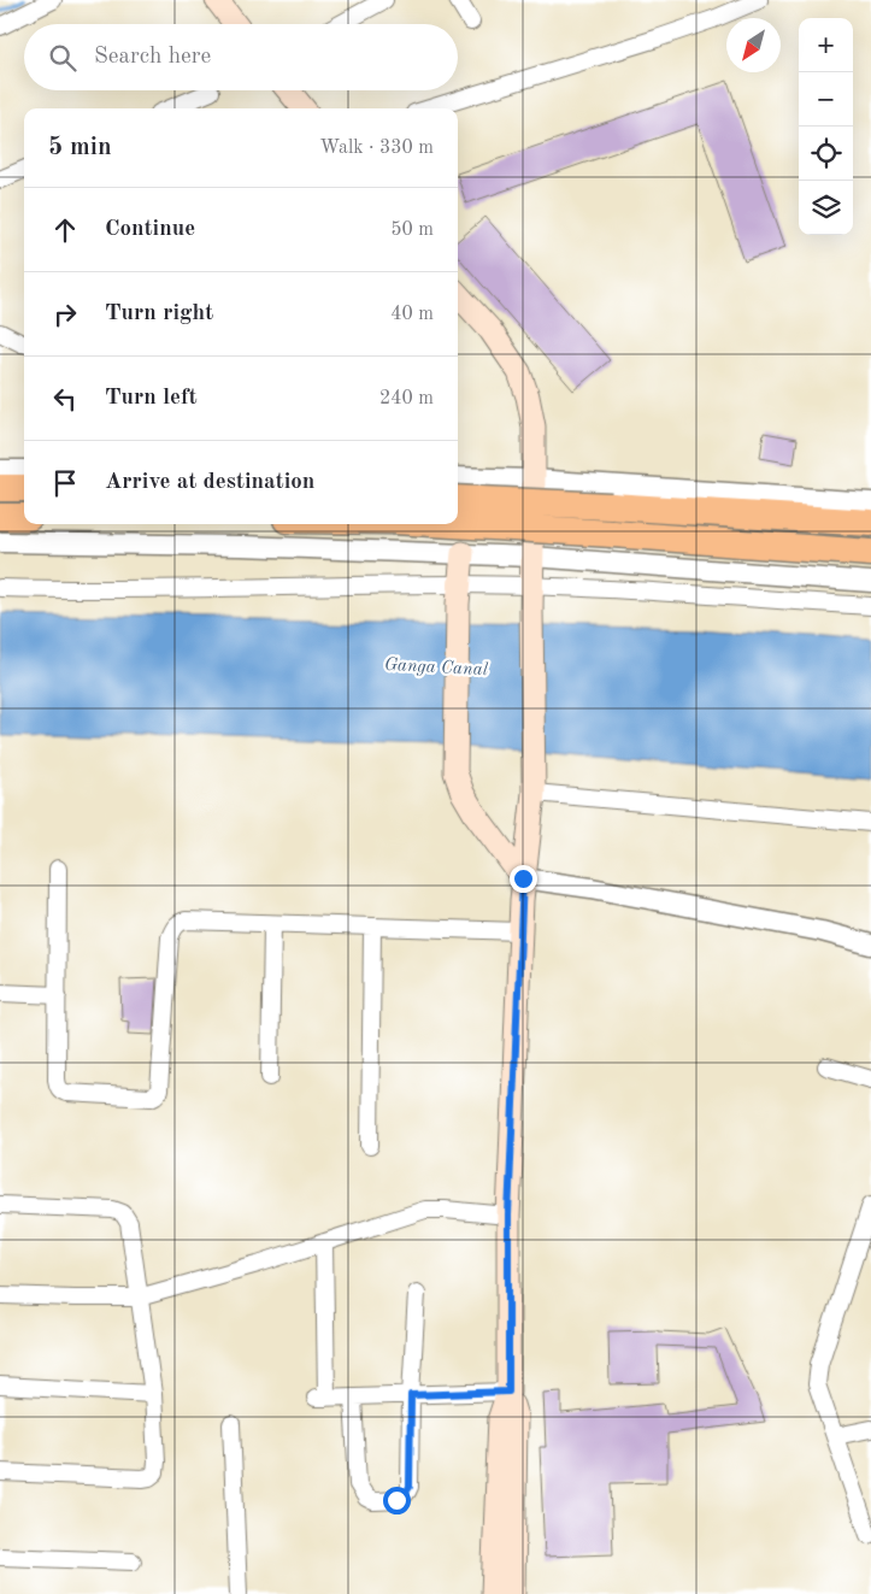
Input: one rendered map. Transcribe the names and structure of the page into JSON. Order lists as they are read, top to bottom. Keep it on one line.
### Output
{"water":["Ganga Canal"],"north":"bottom left","page":{"map_buttons":["+","−"],"search":"Search here","heading":["5 min","Walk · 330 m"],"list":[["Continue","50 m"],["Turn right","40 m"],["Turn left","240 m"],"Arrive at destination"]}}
